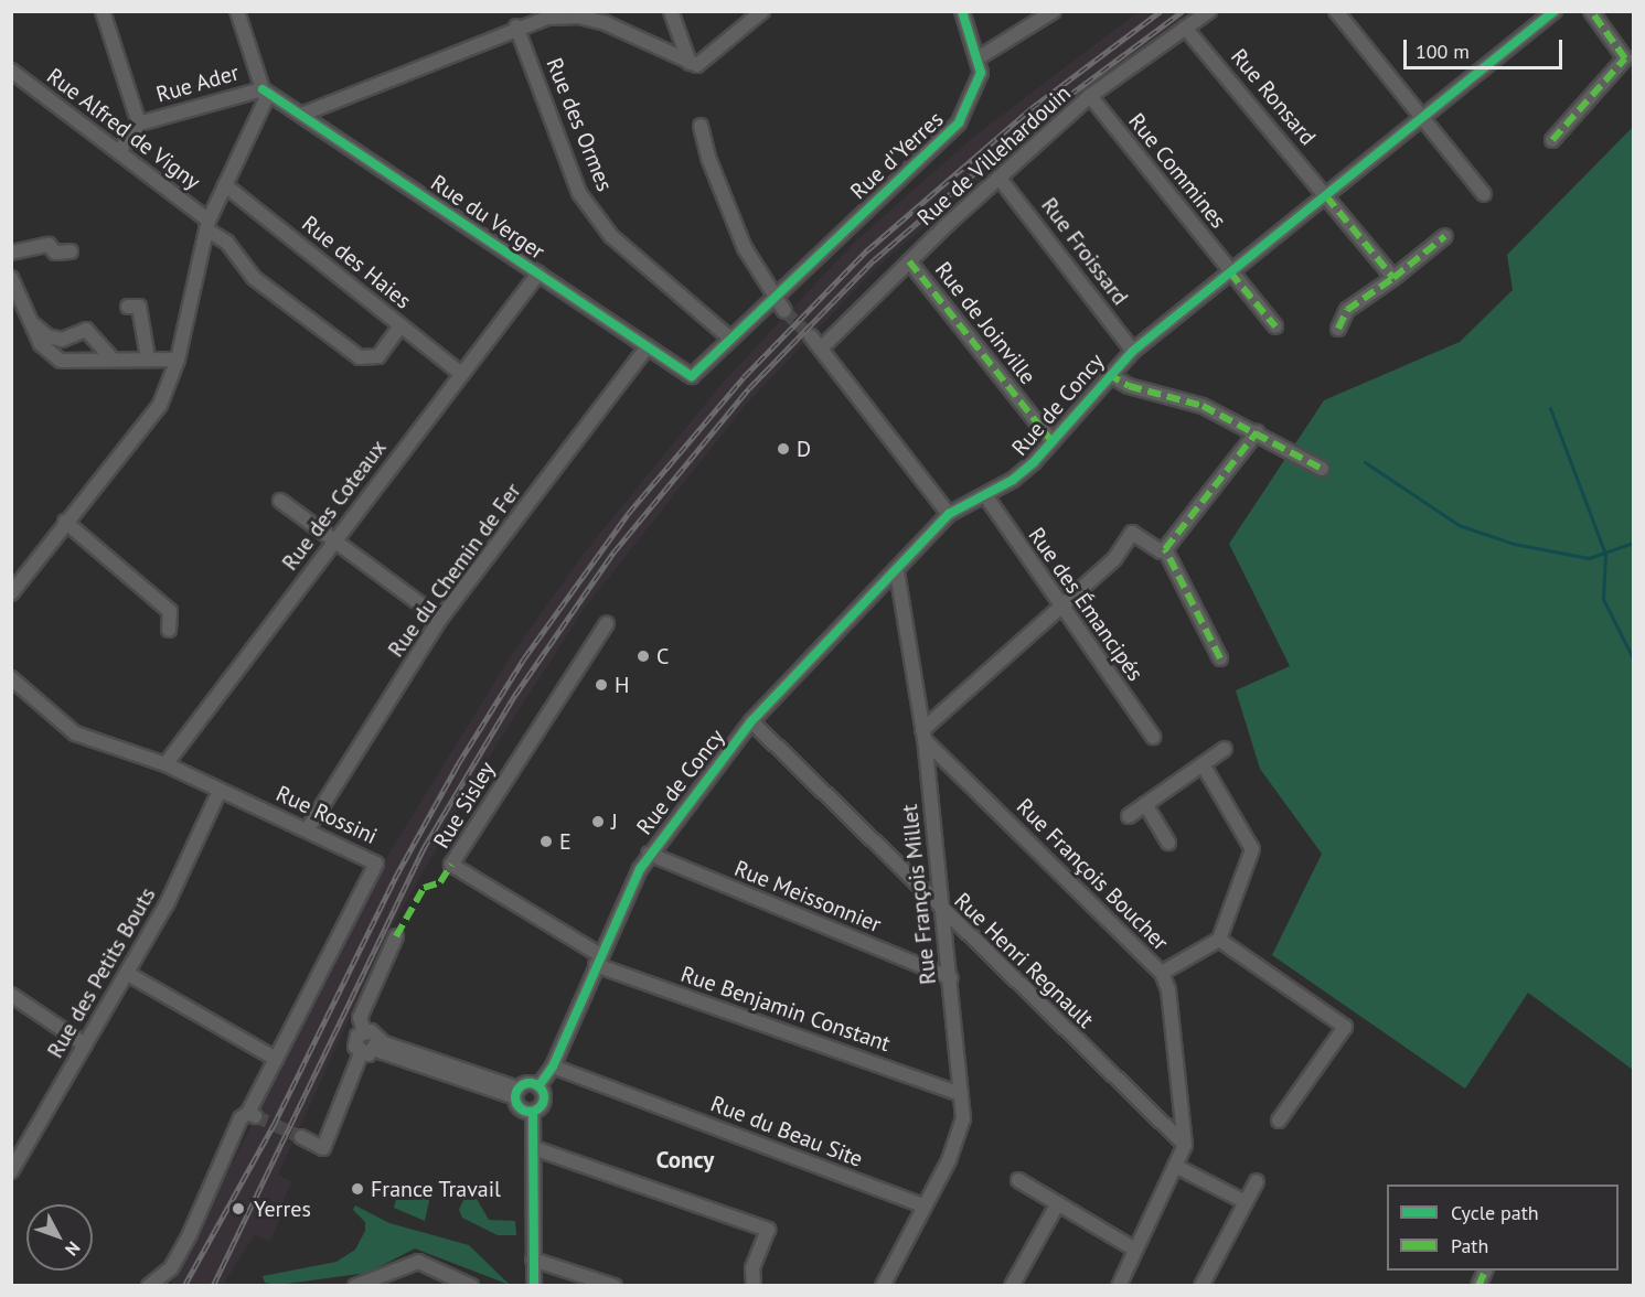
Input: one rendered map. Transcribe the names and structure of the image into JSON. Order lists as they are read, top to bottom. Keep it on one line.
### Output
{"streets":{"street":["Rue Ader","Rue Ronsard","Rue des Ormes","Rue Alfred de Vigny","Rue d'Yerres","Rue de Villehardouin","Rue Commines","Rue du Verger","Rue Froissard","Rue des Haies","Rue de Joinville","Rue de Concy","Rue des Coteaux","Rue du Chemin de Fer","Rue des Émancipés","Rue Sisley","Rue Rossini","Rue François Boucher","Rue François Millet","Rue Meissonnier","Rue Henri Regnault","Rue des Petits Bouts","Rue Benjamin Constant","Rue du Beau Site"]},"crossings":[["Rue Ader","Rue Alfred de Vigny"],["Rue Ader","Rue du Verger"],["Rue Ronsard","Rue de Villehardouin"],["Rue Ronsard","Rue de Concy"],["Rue des Ormes","Rue d'Yerres"],["Rue Alfred de Vigny","Rue des Haies"],["Rue d'Yerres","Rue du Verger"],["Rue de Villehardouin","Rue Commines"],["Rue de Villehardouin","Rue Froissard"],["Rue de Villehardouin","Rue de Joinville"],["Rue Commines","Rue de Concy"],["Rue du Verger","Rue des Coteaux"],["Rue du Verger","Rue du Chemin de Fer"],["Rue Froissard","Rue de Concy"],["Rue des Haies","Rue des Coteaux"],["Rue de Joinville","Rue de Concy"],["Rue de Concy","Rue des Émancipés"],["Rue de Concy","Rue Sisley"],["Rue de Concy","Rue François Millet"],["Rue de Concy","Rue Meissonnier"],["Rue de Concy","Rue Henri Regnault"],["Rue de Concy","Rue Benjamin Constant"],["Rue de Concy","Rue du Beau Site"],["Rue des Coteaux","Rue Rossini"],["Rue du Chemin de Fer","Rue Rossini"],["Rue Sisley","Rue Benjamin Constant"],["Rue Rossini","Rue des Petits Bouts"],["Rue François Boucher","Rue François Millet"],["Rue François Boucher","Rue Henri Regnault"],["Rue François Millet","Rue Meissonnier"],["Rue François Millet","Rue Henri Regnault"],["Rue François Millet","Rue Benjamin Constant"],["Rue François Millet","Rue du Beau Site"]],"districts":["Concy"],"places":["D","C","H","J","E","France Travail","Yerres"],"legend":["Cycle path","Path"],"scale_bar":"100 m","north":"bottom right"}
